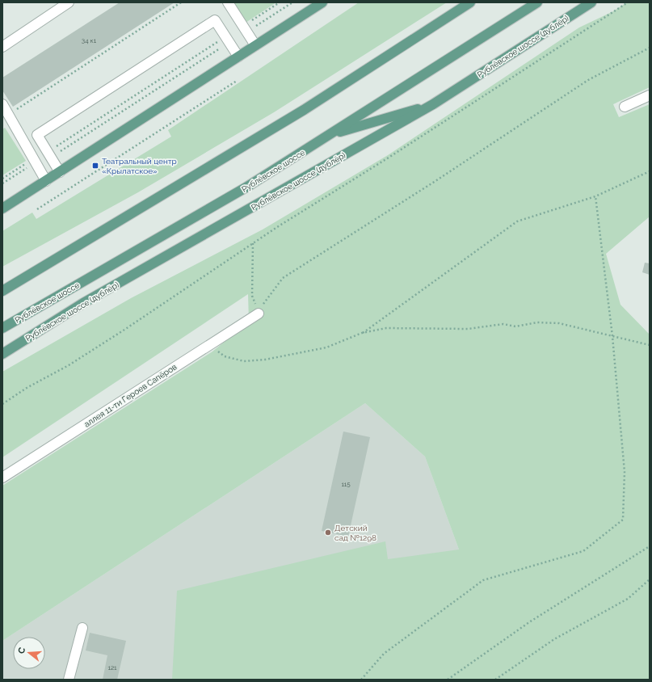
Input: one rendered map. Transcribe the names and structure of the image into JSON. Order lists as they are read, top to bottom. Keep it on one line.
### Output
{"streets":{"main road":["Рублёвское шоссе (дублёр)","Рублёвское шоссе"],"street":["аллея 11-ти Героев Сапёров"]},"places":{"transit":["Театральный центр «Крылатское»"],"other":["Детский сад №1298"]},"house_numbers":["34 к1","115","121"],"north":"left"}
